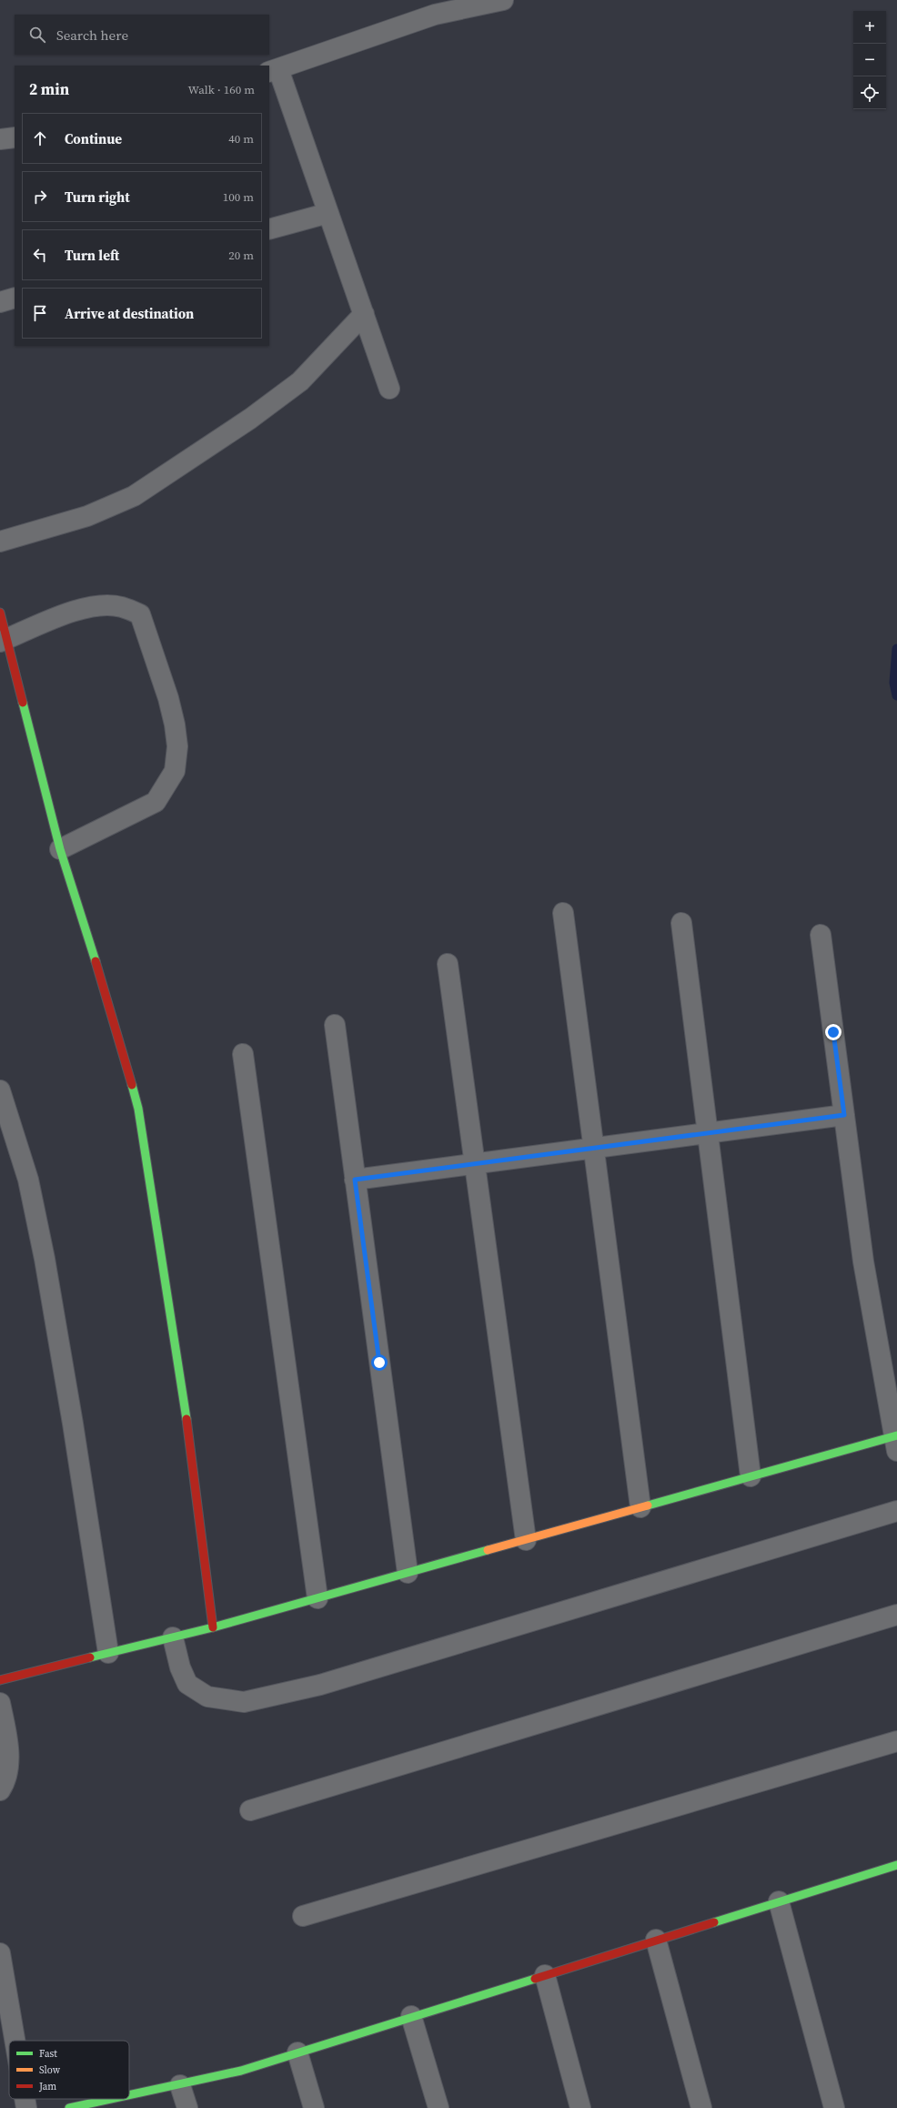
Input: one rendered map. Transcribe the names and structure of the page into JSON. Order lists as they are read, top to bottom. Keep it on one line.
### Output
{"legend":["Fast","Slow","Jam"],"page":{"map_buttons":["+","−"],"search":"Search here","heading":["2 min","Walk · 160 m"],"list":[["Continue","40 m"],["Turn right","100 m"],["Turn left","20 m"],"Arrive at destination"]}}
